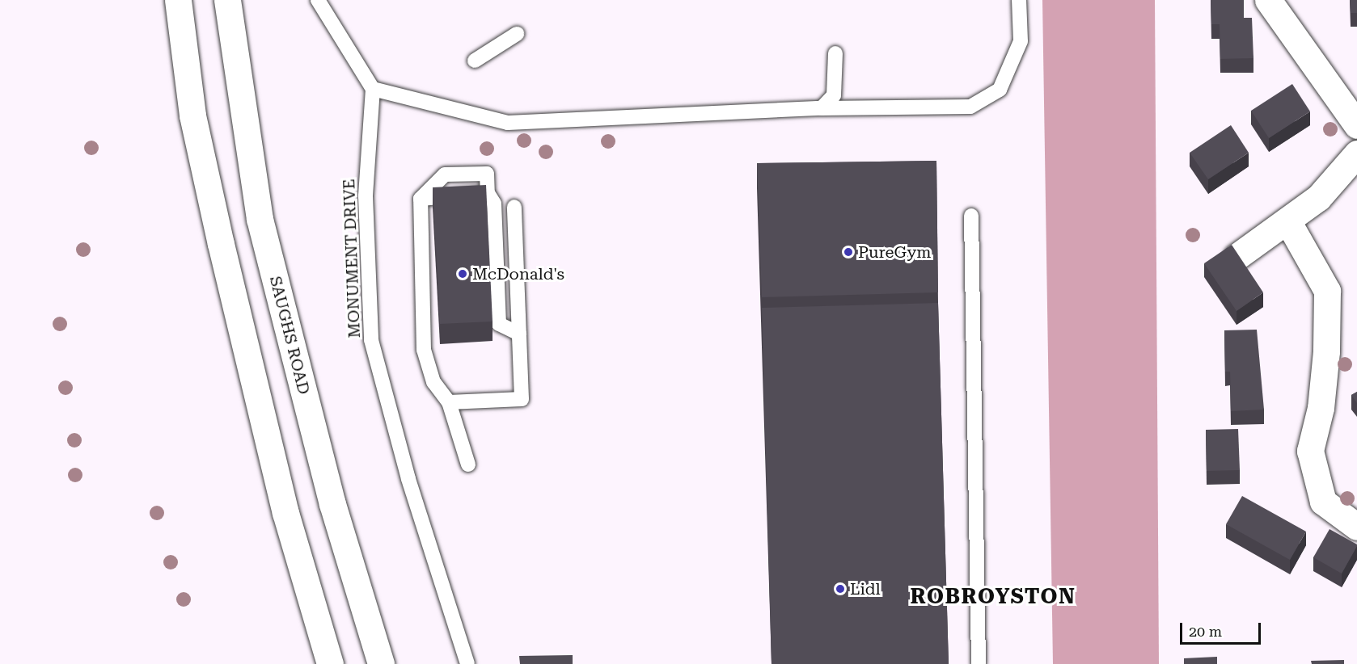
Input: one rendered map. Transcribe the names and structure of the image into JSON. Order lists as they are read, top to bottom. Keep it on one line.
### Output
{"streets":{"street":["SAUGHS ROAD"],"lane":["MONUMENT DRIVE"]},"districts":["ROBROYSTON"],"places":["PureGym","McDonald's","Lidl"],"scale_bar":"20 m"}
